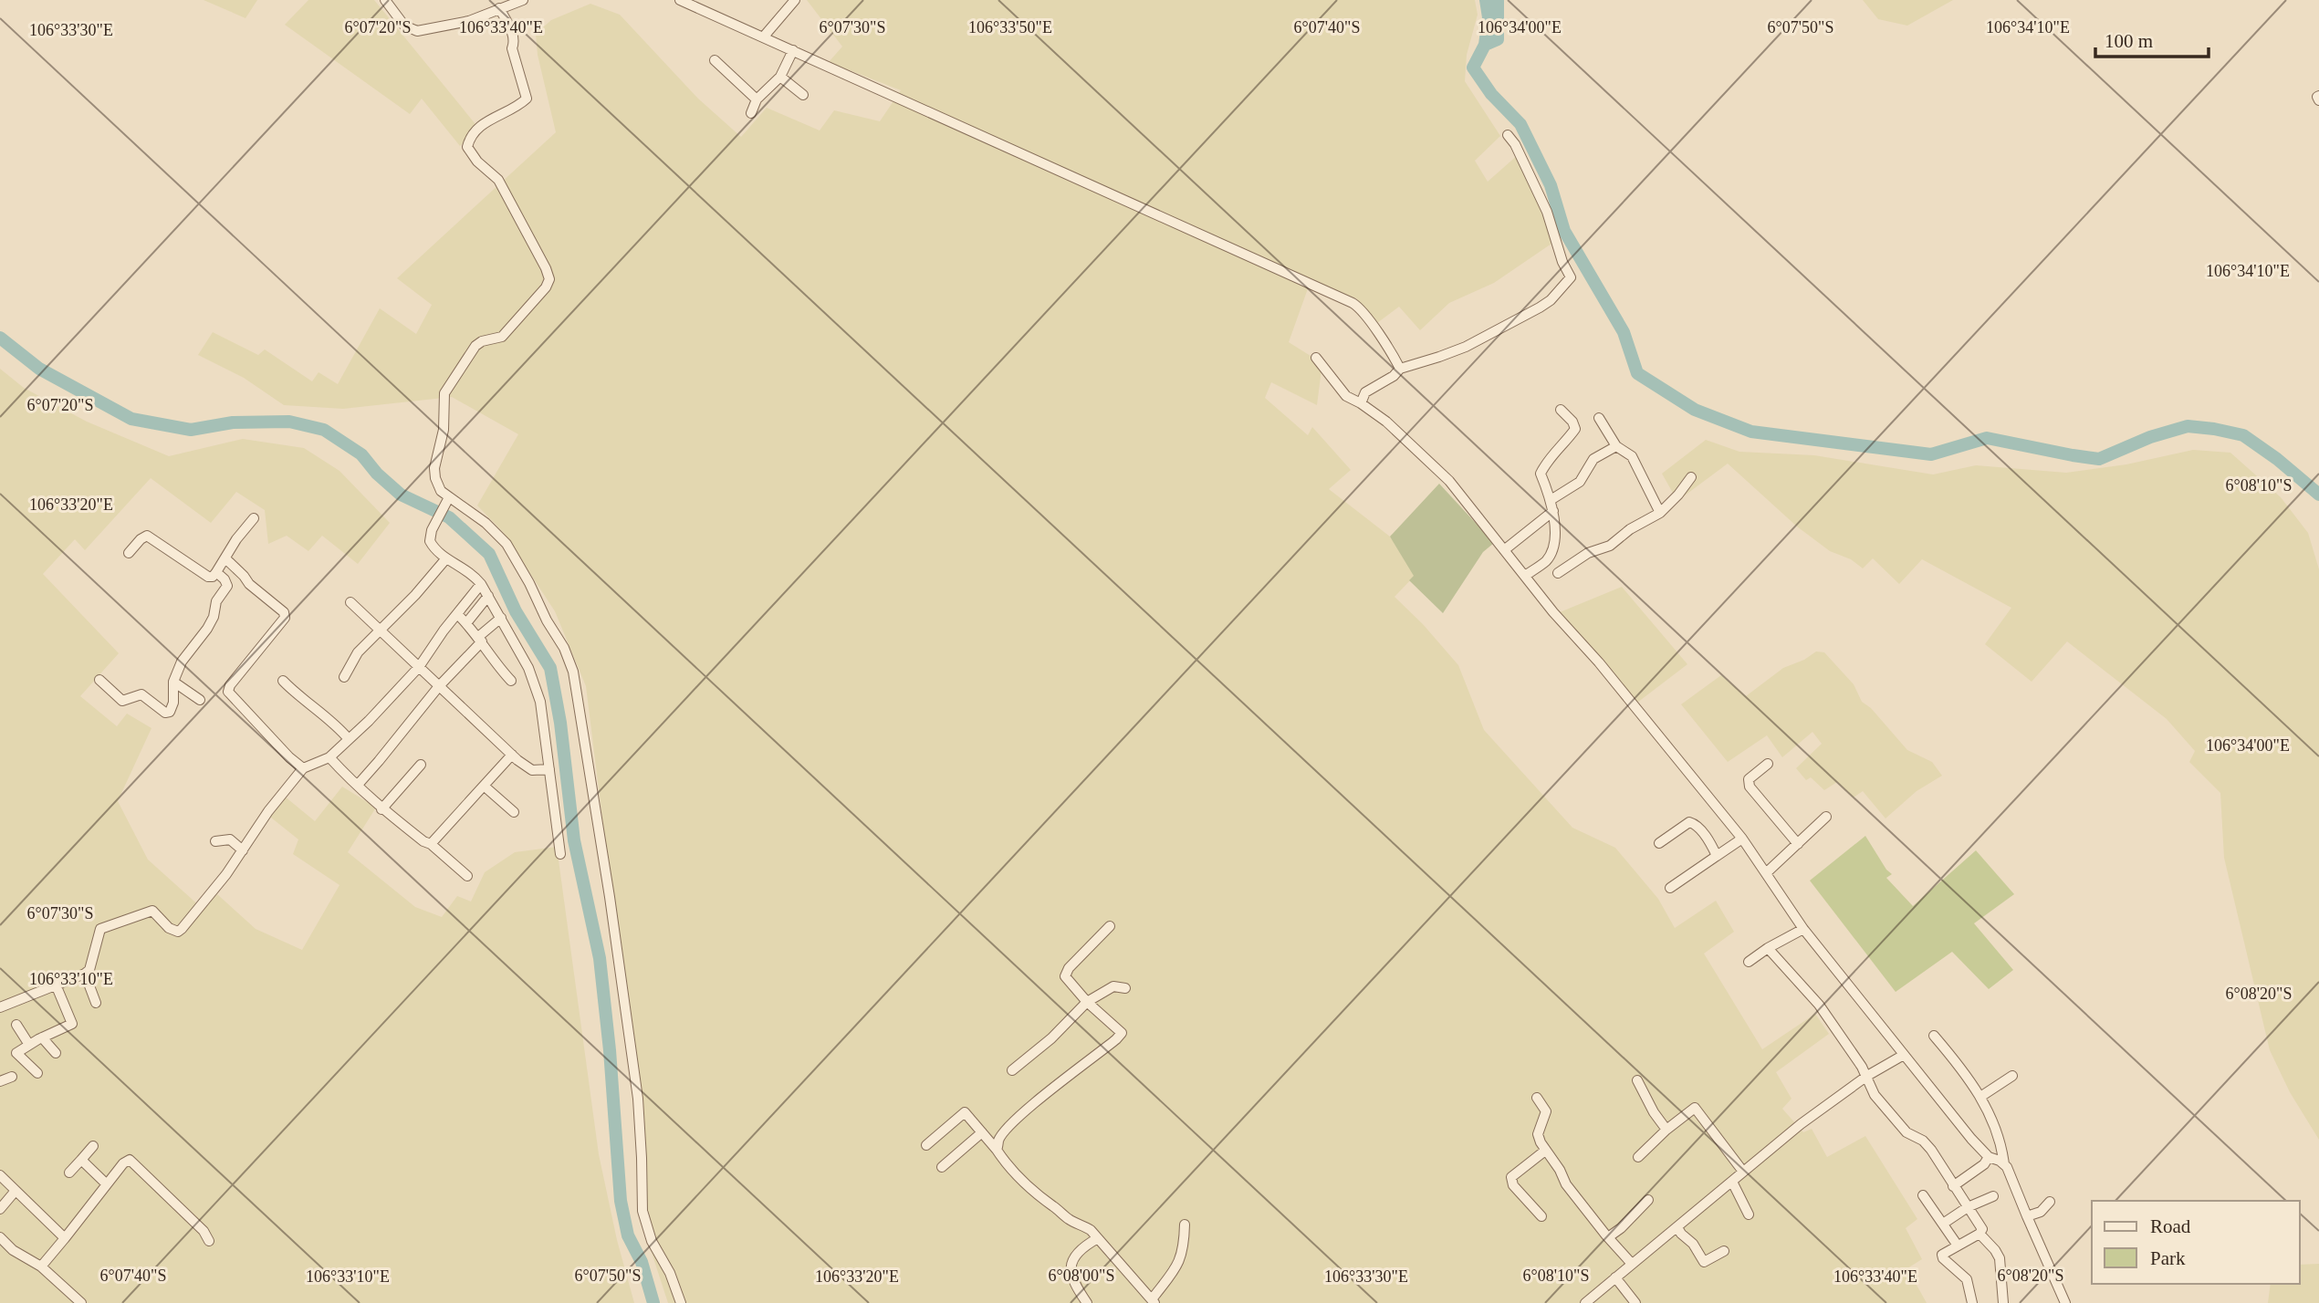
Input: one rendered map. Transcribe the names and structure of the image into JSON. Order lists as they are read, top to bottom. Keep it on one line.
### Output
{"legend":["Road","Park"],"scale_bar":"100 m","coordinates":["106°33'40\"E","106°33'50\"E","106°34'00\"E","106°34'10\"E","6°07'20\"S","6°07'30\"S","6°07'40\"S","6°07'50\"S","106°33'30\"E","6°08'10\"S","106°33'20\"E","106°33'10\"E","6°08'20\"S","6°08'00\"S"]}
